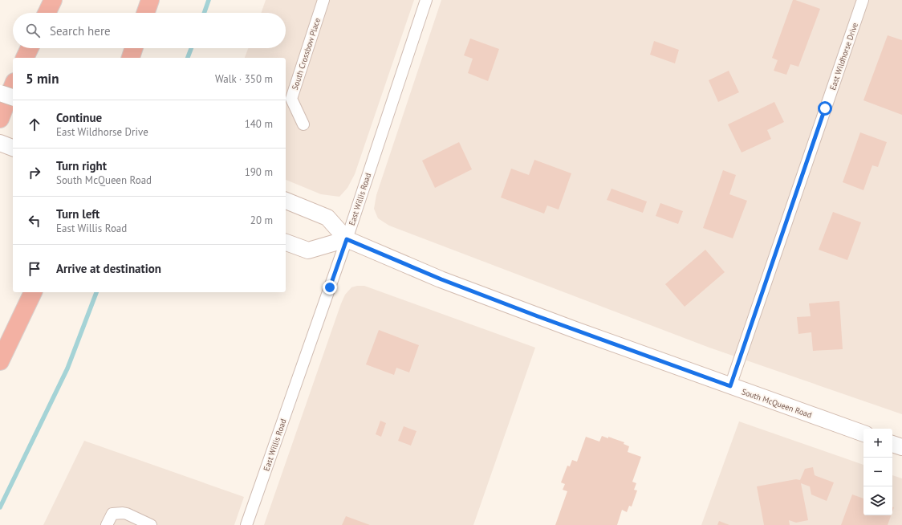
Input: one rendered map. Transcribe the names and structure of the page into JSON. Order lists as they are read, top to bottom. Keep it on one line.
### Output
{"streets":{"main road":["South McQueen Road"],"street":["South Crossbow Place","East Wildhorse Drive","East Willis Road"]},"crossings":[["East Wildhorse Drive","South McQueen Road"],["East Willis Road","South McQueen Road"]],"page":{"search":"Search here","heading":["5 min","Walk · 350 m"],"list":[["Continue","East Wildhorse Drive","140 m"],["Turn right","South McQueen Road","190 m"],["Turn left","East Willis Road","20 m"],"Arrive at destination"],"map_buttons":["+","−"]}}
